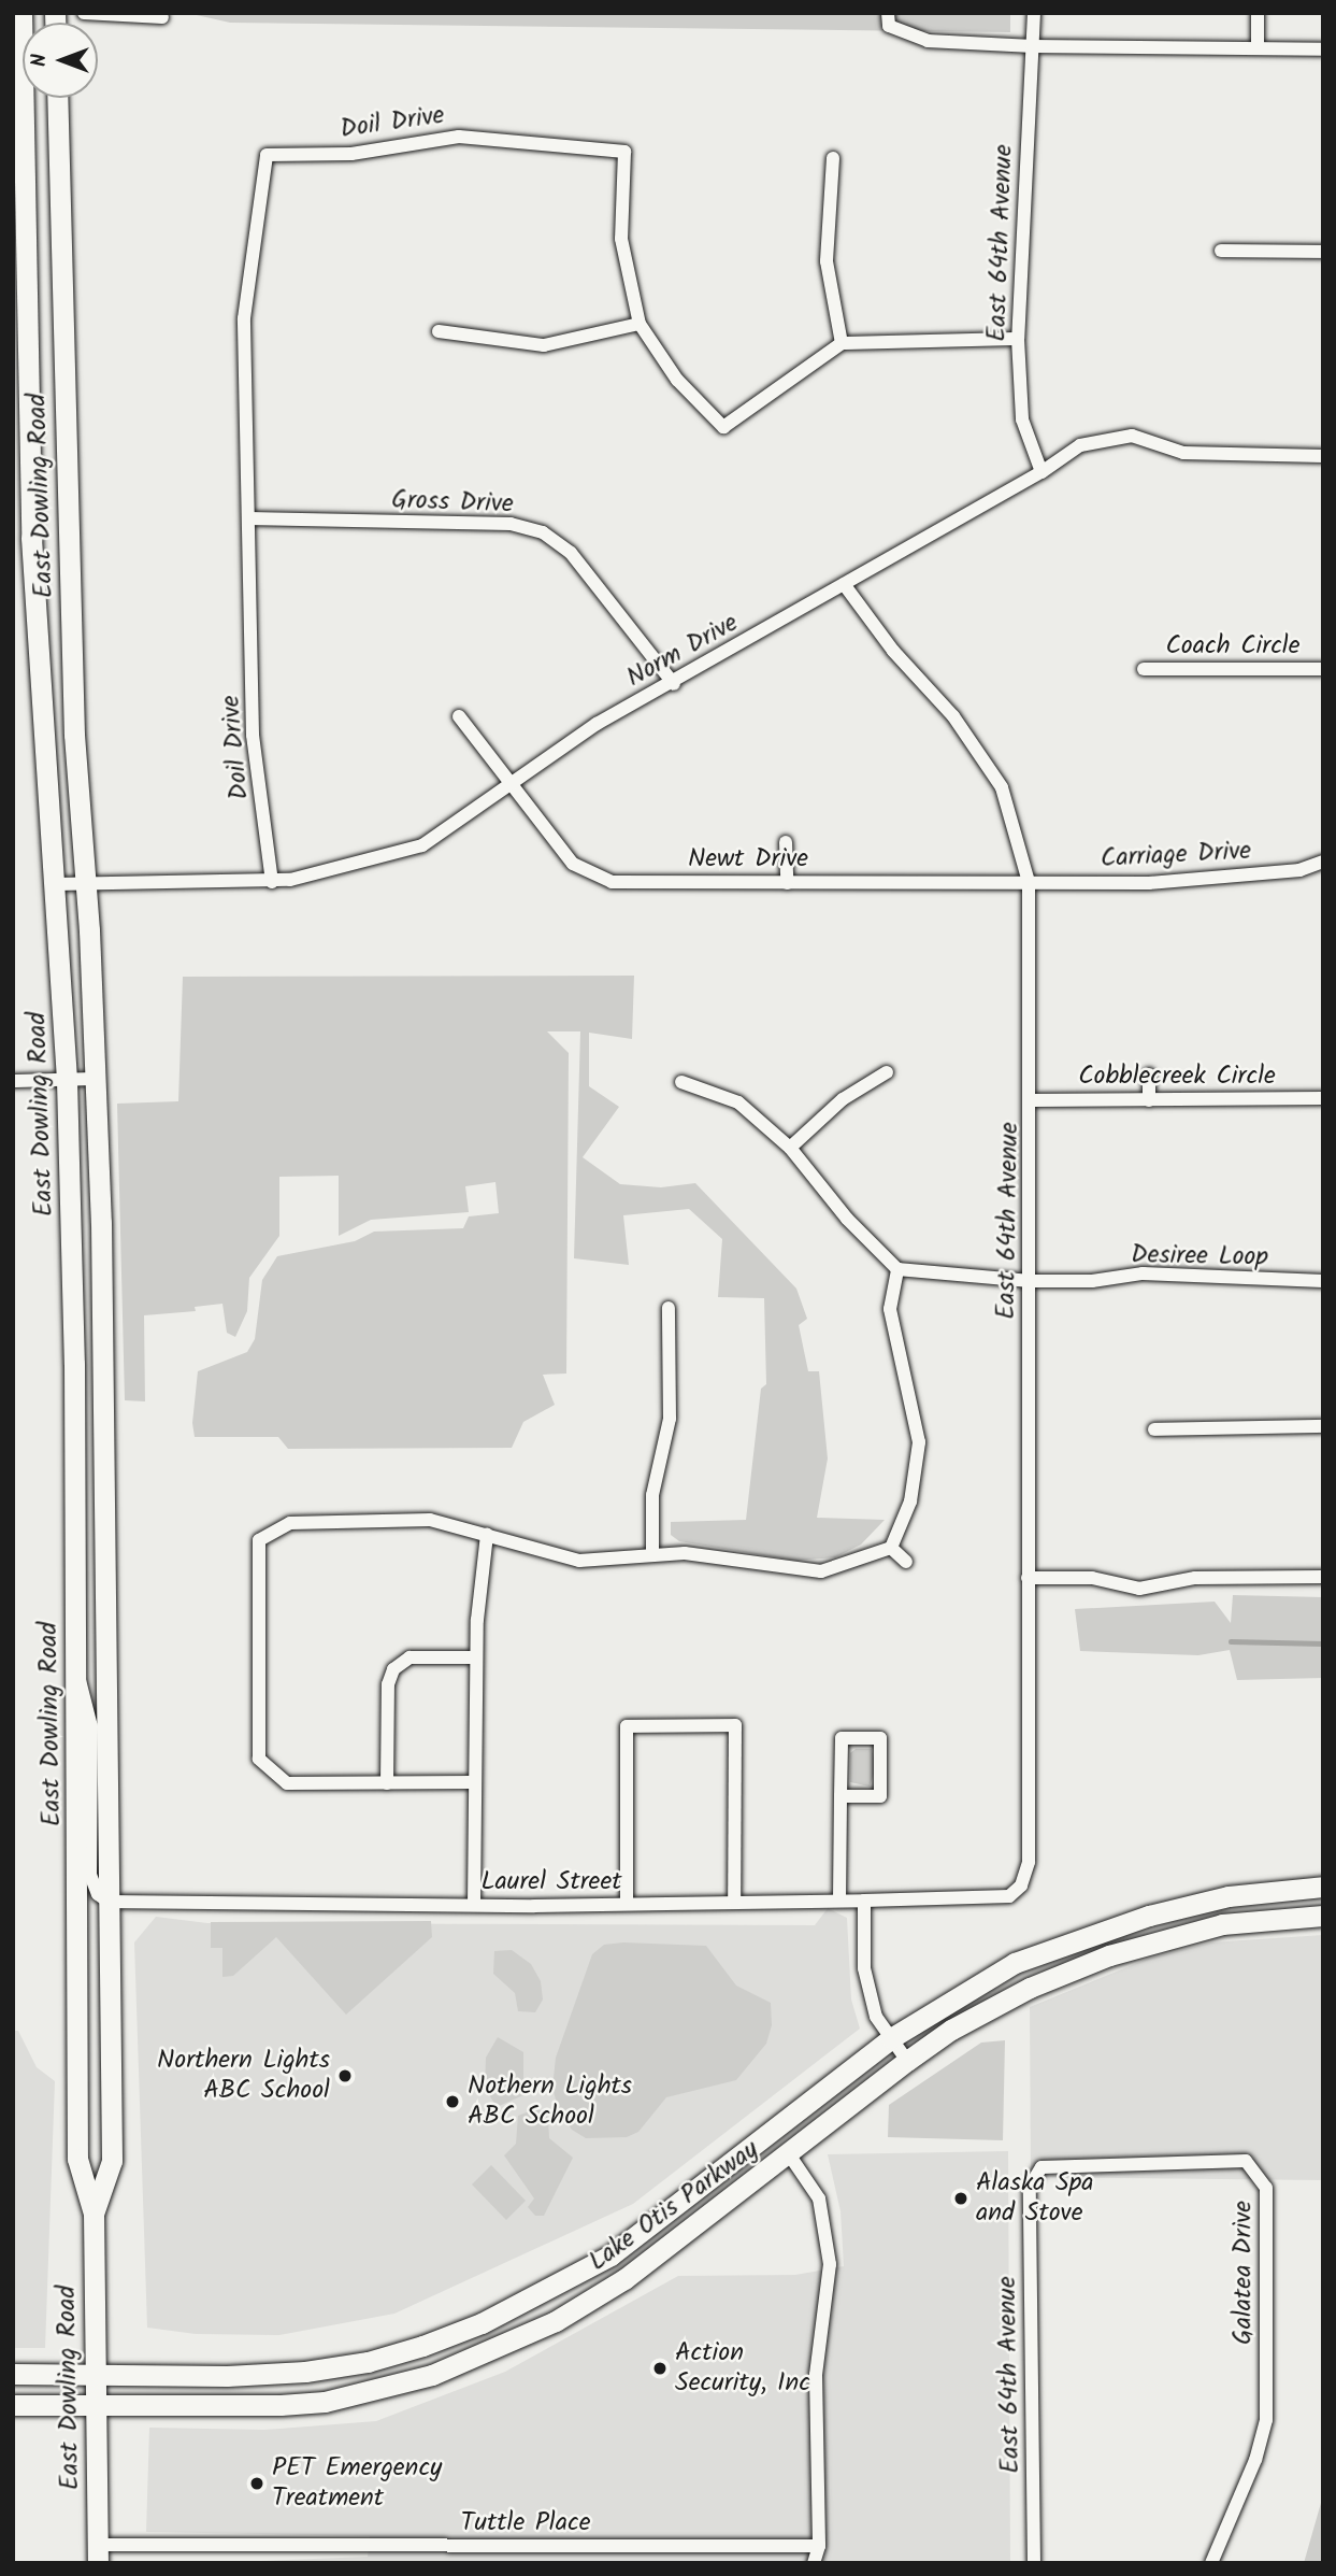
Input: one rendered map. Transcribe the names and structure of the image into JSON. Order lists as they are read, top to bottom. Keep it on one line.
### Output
{"streets":{"main road":["East Dowling Road","Lake Otis Parkway"],"street":["Doil Drive","East 64th Avenue","Gross Drive","Coach Circle","Norm Drive","Carriage Drive","Newt Drive","Cobblecreek Circle","Desiree Loop","Laurel Street","Galatea Drive","Tuttle Place"]},"crossings":[["Doil Drive","Gross Drive"],["Doil Drive","Norm Drive"],["East 64th Avenue","Norm Drive"],["East 64th Avenue","Carriage Drive"],["East 64th Avenue","Newt Drive"],["East 64th Avenue","Cobblecreek Circle"],["East 64th Avenue","Desiree Loop"],["East 64th Avenue","Laurel Street"],["East 64th Avenue","Galatea Drive"],["East Dowling Road","Norm Drive"],["East Dowling Road","Laurel Street"],["East Dowling Road","Lake Otis Parkway"],["East Dowling Road","Tuttle Place"],["Gross Drive","Norm Drive"],["Norm Drive","Newt Drive"],["Carriage Drive","Newt Drive"]],"places":["Northern Lights ABC School","Nothern Lights ABC School","Alaska Spa and Stove","Action Security, Inc","PET Emergency Treatment"],"north":"left"}
